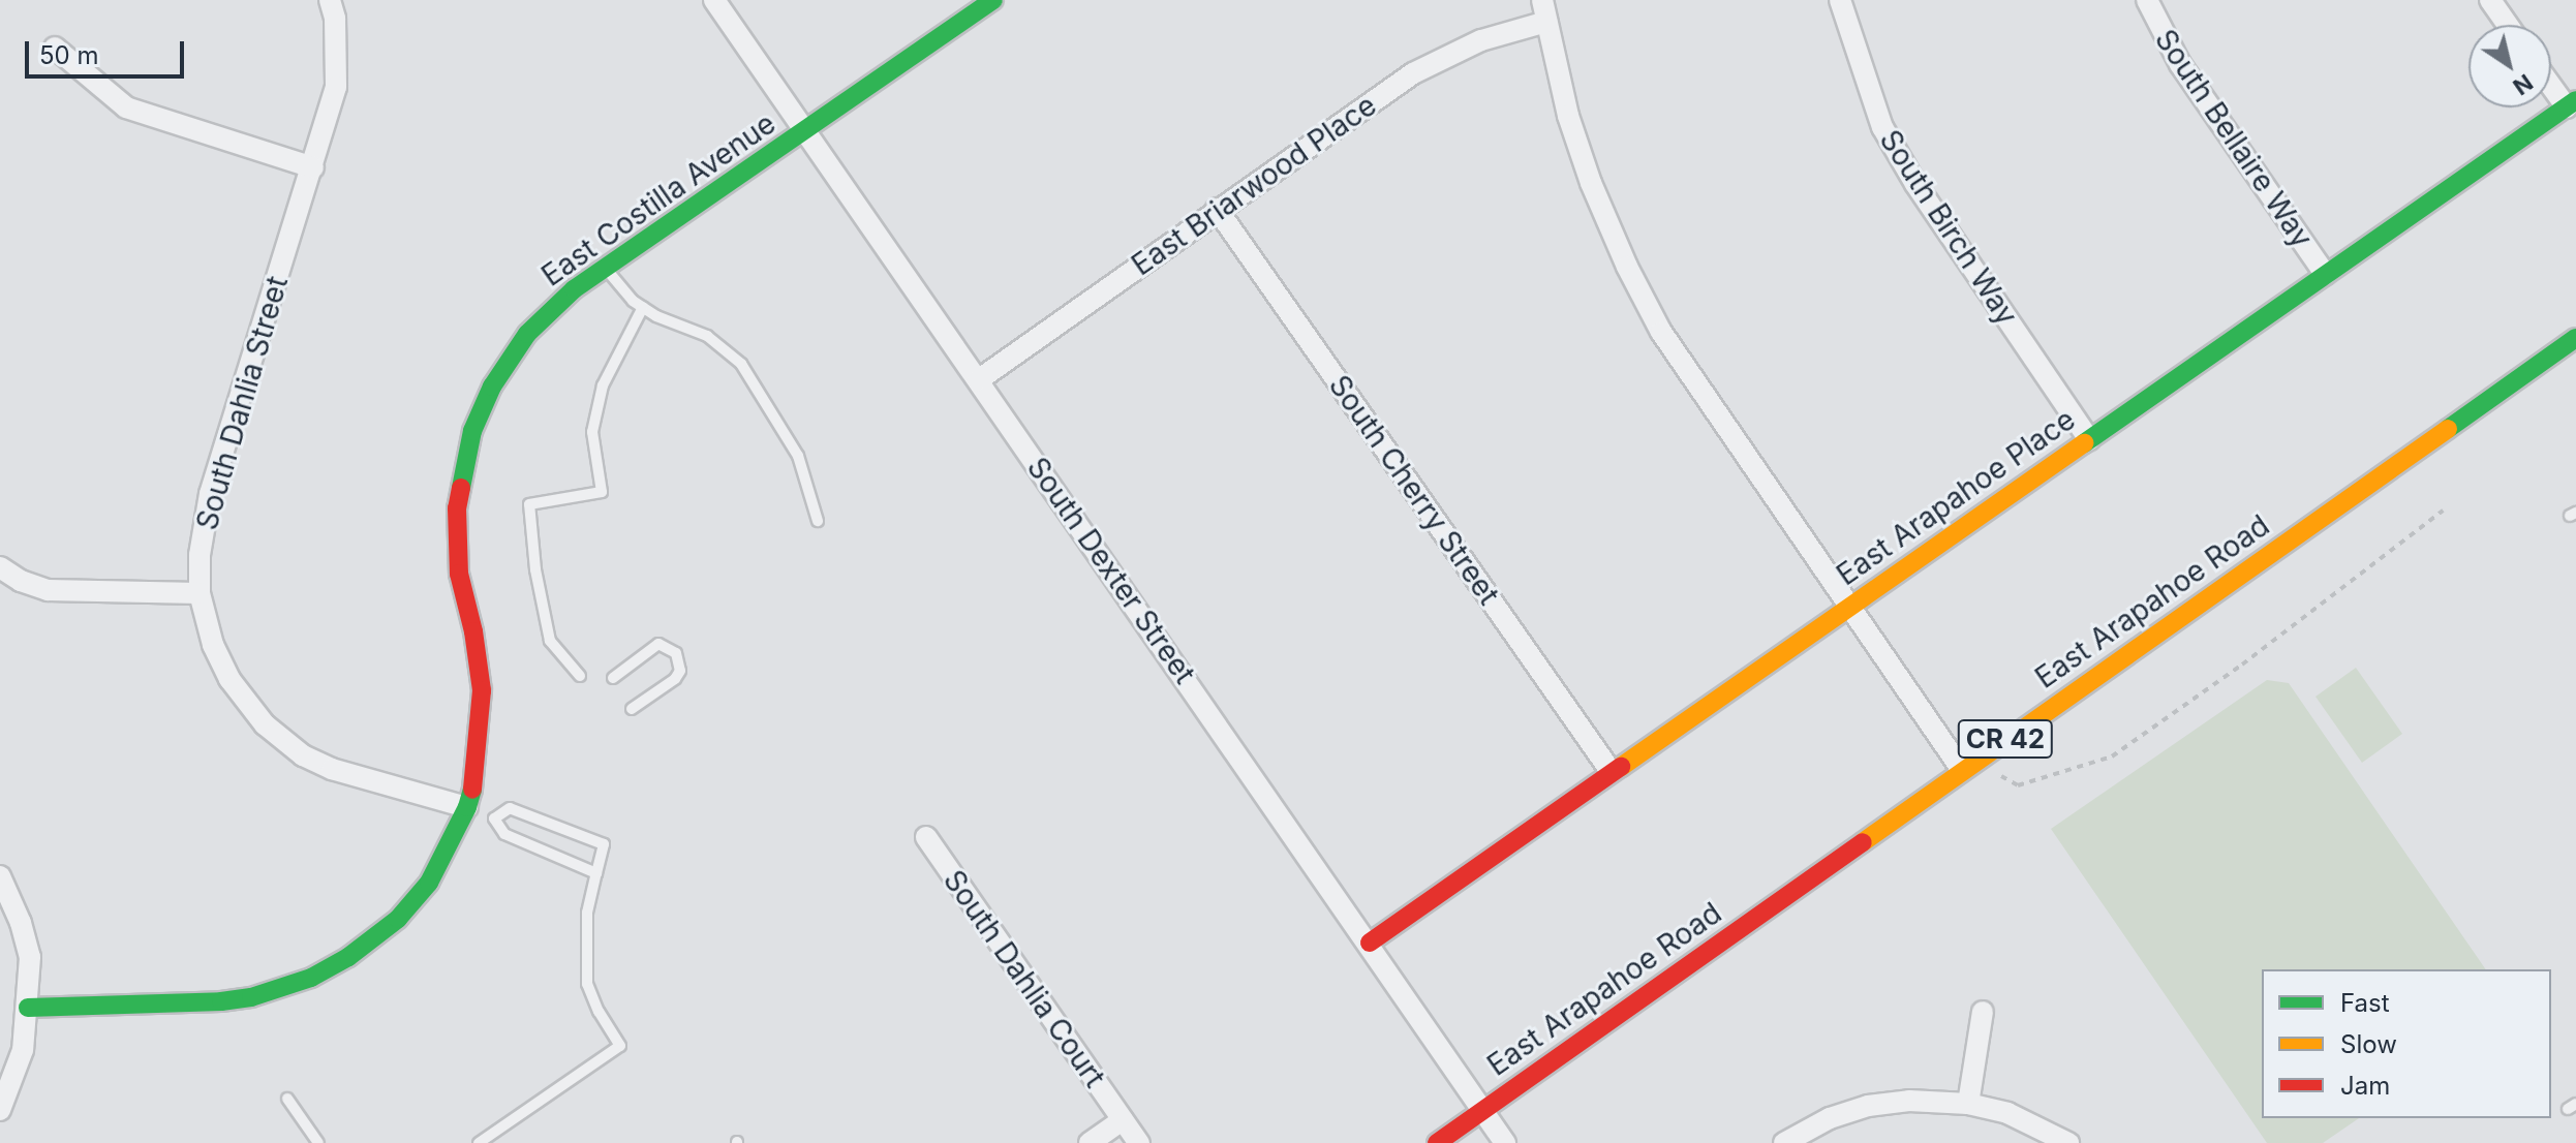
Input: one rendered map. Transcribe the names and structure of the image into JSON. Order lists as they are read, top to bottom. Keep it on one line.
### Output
{"streets":{"street":["South Bellaire Way","East Briarwood Place","East Costilla Avenue","South Birch Way","South Dahlia Street","South Cherry Street","East Arapahoe Place","South Dexter Street","East Arapahoe Road","CR 42","South Dahlia Court"]},"crossings":[["South Bellaire Way","East Arapahoe Place"],["East Briarwood Place","South Cherry Street"],["East Briarwood Place","South Dexter Street"],["East Costilla Avenue","South Dahlia Street"],["East Costilla Avenue","South Dexter Street"],["South Birch Way","East Arapahoe Place"],["South Cherry Street","East Arapahoe Place"],["East Arapahoe Place","South Dexter Street"],["South Dexter Street","East Arapahoe Road"]],"legend":["Fast","Slow","Jam"],"scale_bar":"50 m","north":"bottom right"}
